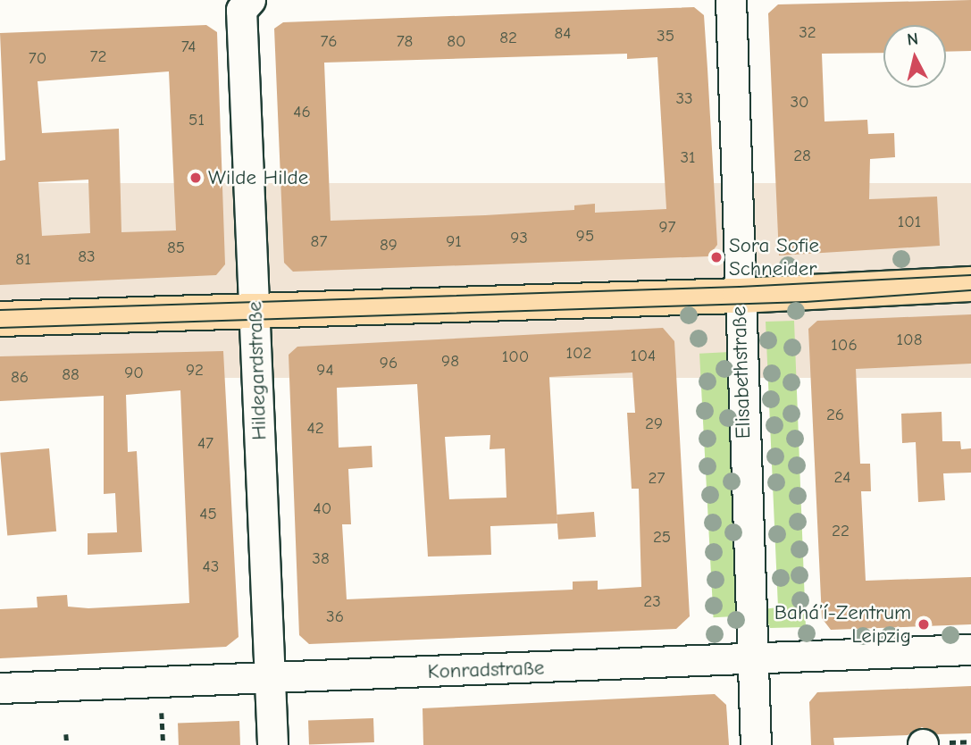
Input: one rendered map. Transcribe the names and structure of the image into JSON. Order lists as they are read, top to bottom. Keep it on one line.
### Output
{"streets":{"street":["Hildegardstraße","Elisabethstraße","Konradstraße"]},"crossings":[["Hildegardstraße","Konradstraße"],["Elisabethstraße","Konradstraße"]],"places":["Wilde Hilde","Sora Sofie Schneider","Bahá’í-Zentrum Leipzig"],"house_numbers":["32","84","35","82","76","78","80","74","72","70","33","30","46","51","28","31","101","97","95","93","87","91","89","85","83","81","108","106","102","104","100","98","96","92","94","90","88","86","26","29","42","47","24","27","40","45","22","25","38","43","23","36"],"north":"top"}
